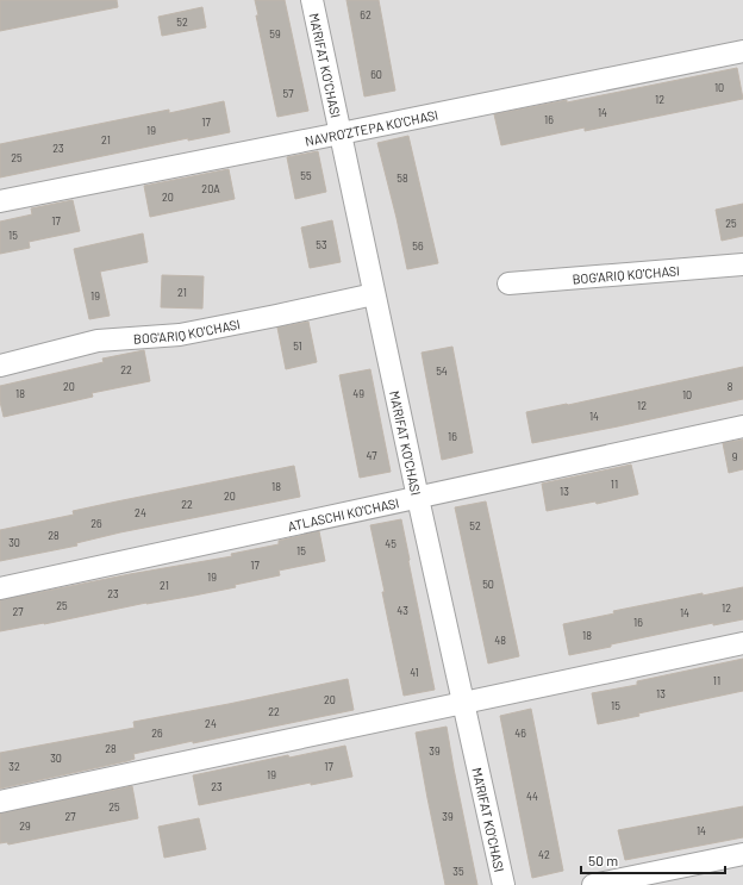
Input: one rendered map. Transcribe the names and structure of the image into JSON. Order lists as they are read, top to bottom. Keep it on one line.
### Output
{"streets":{"street":["MA'RIFAT KO'CHASI","NAVRO'ZTEPA KO'CHASI","BOG'ARIQ KO'CHASI","ATLASCHI KO'CHASI"]},"crossings":[["MA'RIFAT KO'CHASI","NAVRO'ZTEPA KO'CHASI"],["MA'RIFAT KO'CHASI","BOG'ARIQ KO'CHASI"],["MA'RIFAT KO'CHASI","ATLASCHI KO'CHASI"]],"house_numbers":["62","52","59","60","10","57","12","14","16","17","19","21","23","25","55","58","20A","20","17","25","15","53","56","21","19","51","22","54","20","8","18","49","10","12","14","16","47","9","11","18","13","20","22","24","26","52","28","30","45","15","17","19","50","21","23","25","12","43","27","14","16","18","48","41","11","13","20","15","22","24","26","46","28","39","30","32","17","19","23","44","25","27","39","29","14","42","35"],"scale_bar":"50 m"}
